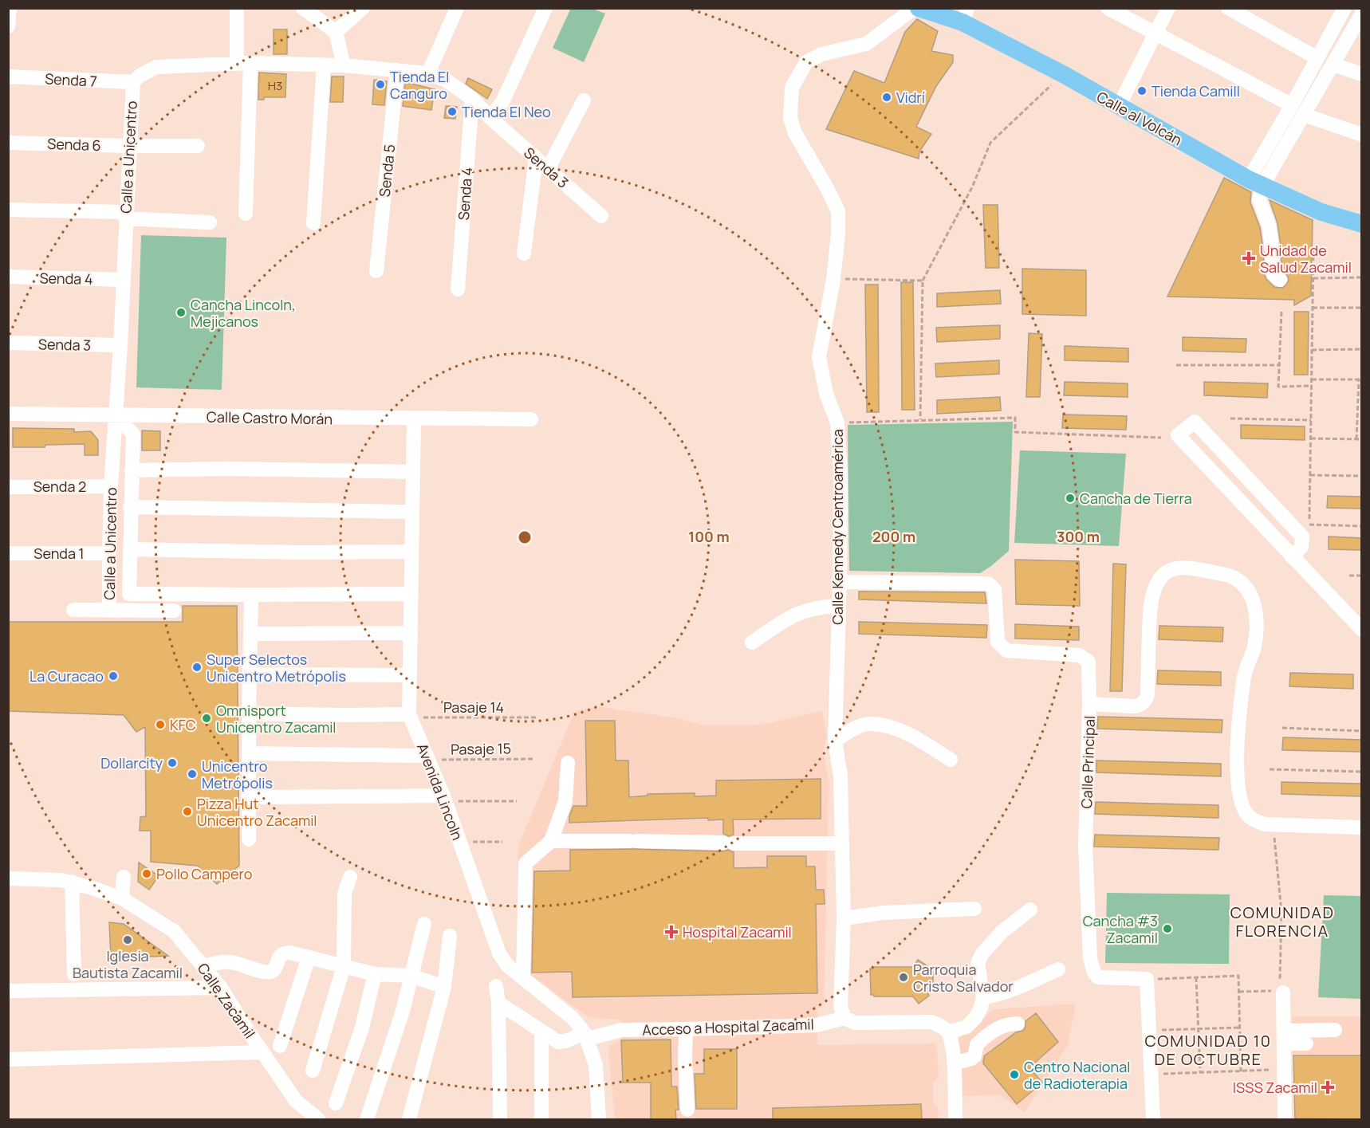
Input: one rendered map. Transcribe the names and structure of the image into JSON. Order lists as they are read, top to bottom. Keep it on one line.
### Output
{"streets":{"main road":["Calle al Volcán"],"street":["Senda 7","Senda 6","Calle a Unicentro","Senda 3","Senda 5","Senda 4","Calle Castro Morán","Senda 2","Calle Kennedy Centroamérica","Senda 1","Calle Principal","Avenida Lincoln","Calle Zacamil","Acceso a Hospital Zacamil"],"path":["Pasaje 14","Pasaje 15"]},"crossings":[["Senda 7","Calle a Unicentro"],["Senda 6","Calle a Unicentro"],["Calle a Unicentro","Senda 3"],["Calle a Unicentro","Senda 5"],["Calle a Unicentro","Senda 4"],["Calle a Unicentro","Calle Castro Morán"],["Calle a Unicentro","Senda 2"],["Calle a Unicentro","Senda 1"],["Calle Castro Morán","Avenida Lincoln"],["Calle Kennedy Centroamérica","Calle Principal"],["Calle Kennedy Centroamérica","Acceso a Hospital Zacamil"],["Pasaje 14","Avenida Lincoln"],["Pasaje 15","Avenida Lincoln"],["Avenida Lincoln","Acceso a Hospital Zacamil"]],"districts":["COMUNIDAD FLORENCIA","COMUNIDAD 10 DE OCTUBRE"],"places":{"other":["Tienda El Canguro","Tienda Camill","Vidrí","Tienda El Neo","Cancha Lincoln, Mejicanos","Cancha de Tierra","Super Selectos Unicentro Metrópolis","La Curacao","Omnisport Unicentro Zacamil","KFC","Dollarcity","Unicentro Metrópolis","Pizza Hut Unicentro Zacamil","Pollo Campero","Cancha #3 Zacamil","Iglesia Bautista Zacamil","Parroquia Cristo Salvador","Centro Nacional de Radioterapia"],"health":["Unidad de Salud Zacamil","Hospital Zacamil","ISSS Zacamil"]},"house_numbers":["H3"],"rings":["100 m","200 m","300 m"]}
